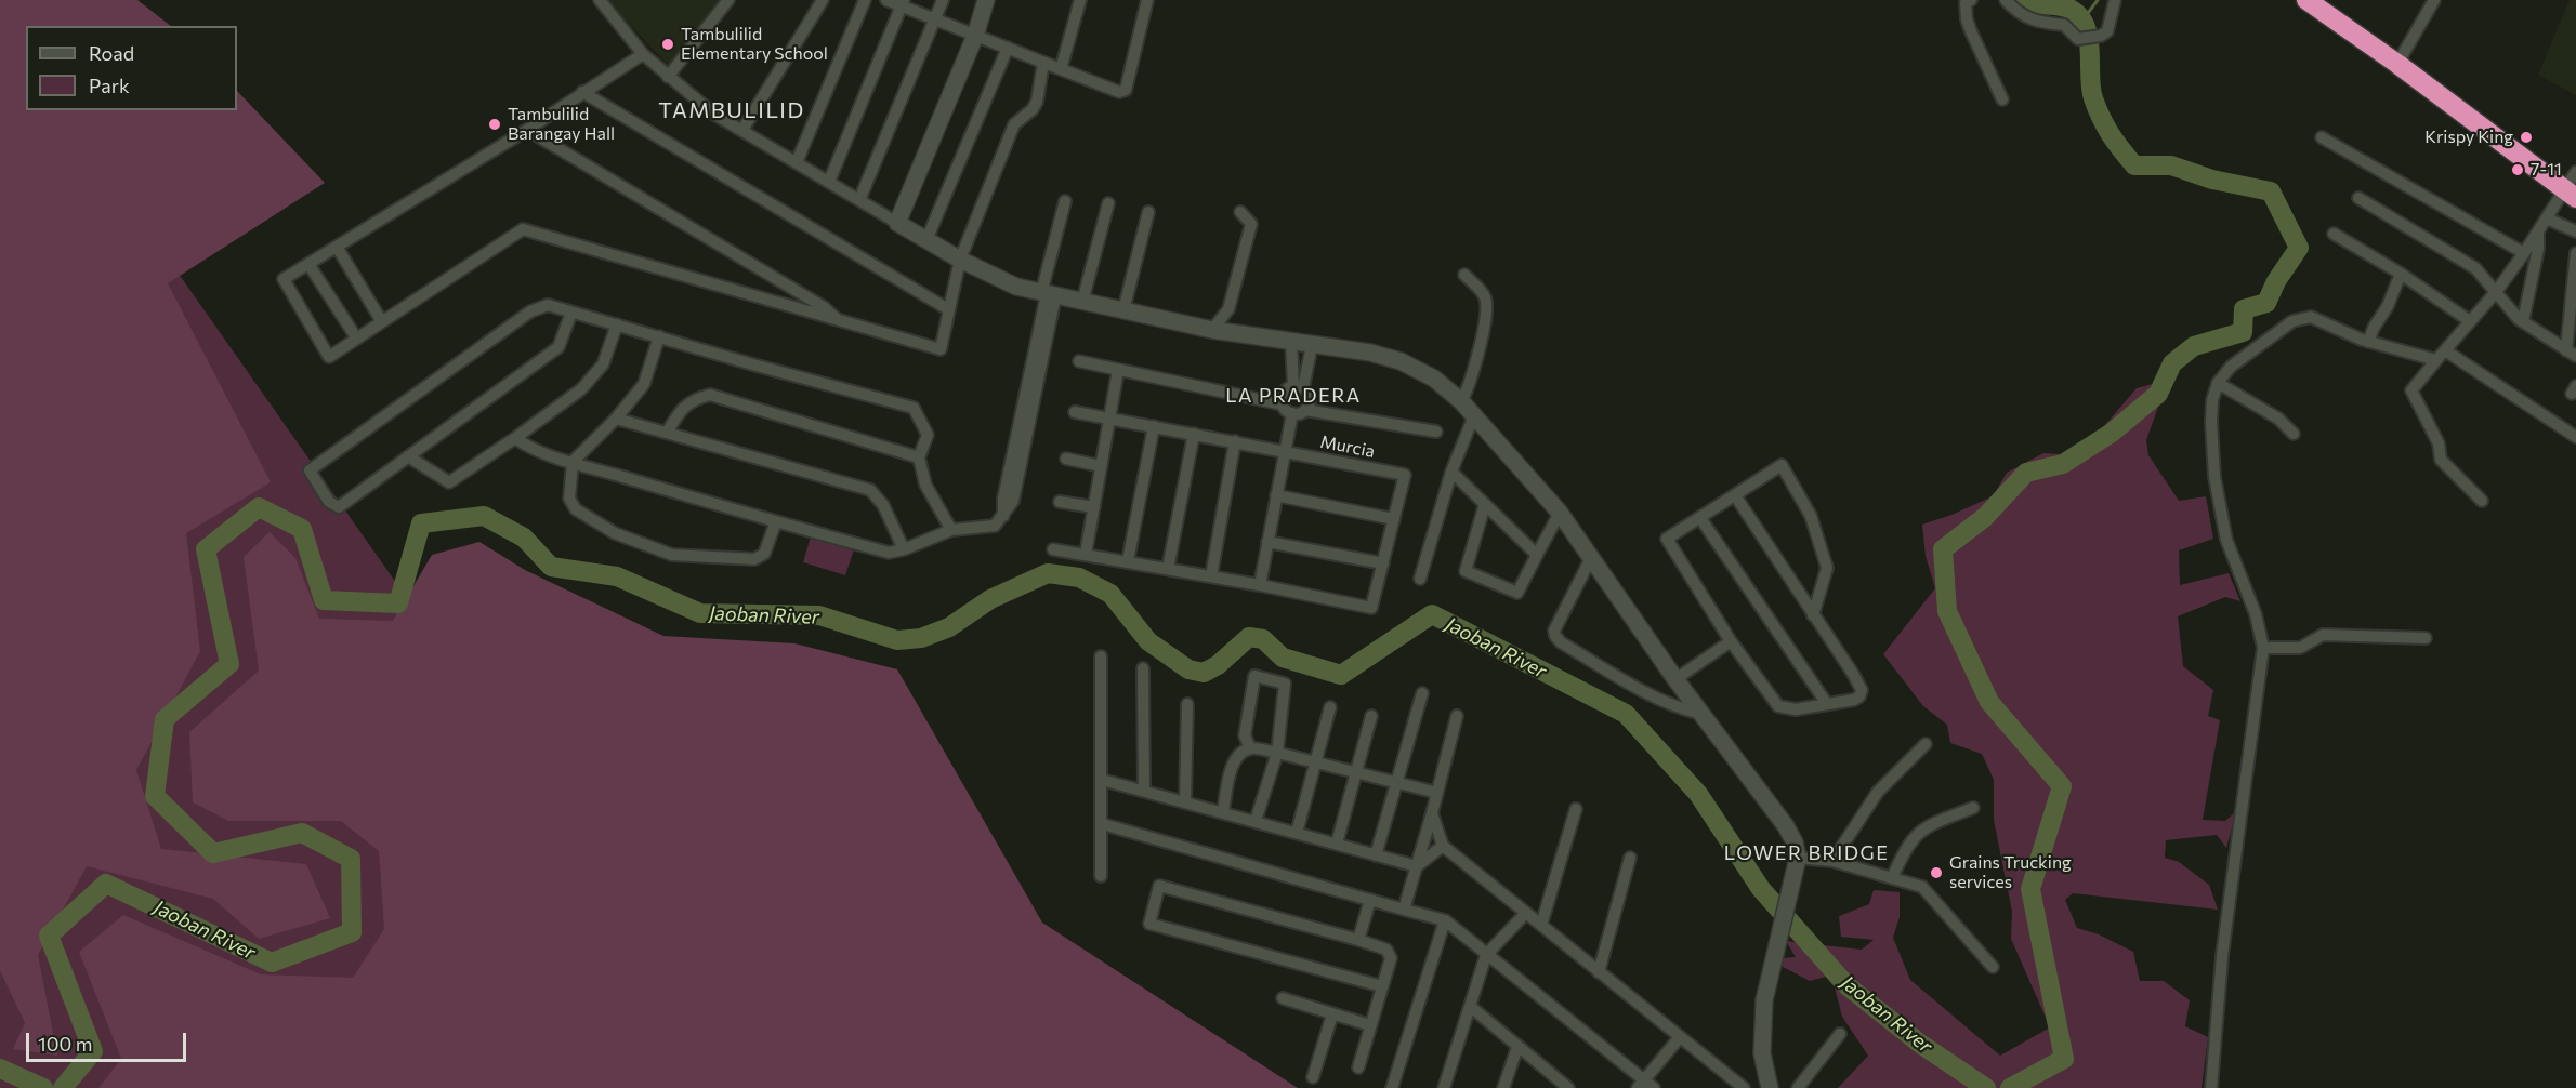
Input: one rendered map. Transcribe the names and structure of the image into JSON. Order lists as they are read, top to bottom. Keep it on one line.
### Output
{"streets":{"street":["Murcia"]},"districts":["TAMBULILID","LA PRADERA","LOWER BRIDGE"],"water":["Jaoban River"],"places":["Tambulilid Elementary School","Tambulilid Barangay Hall","Krispy King","7-11","Grains Trucking services"],"legend":["Road","Park"],"scale_bar":"100 m"}
